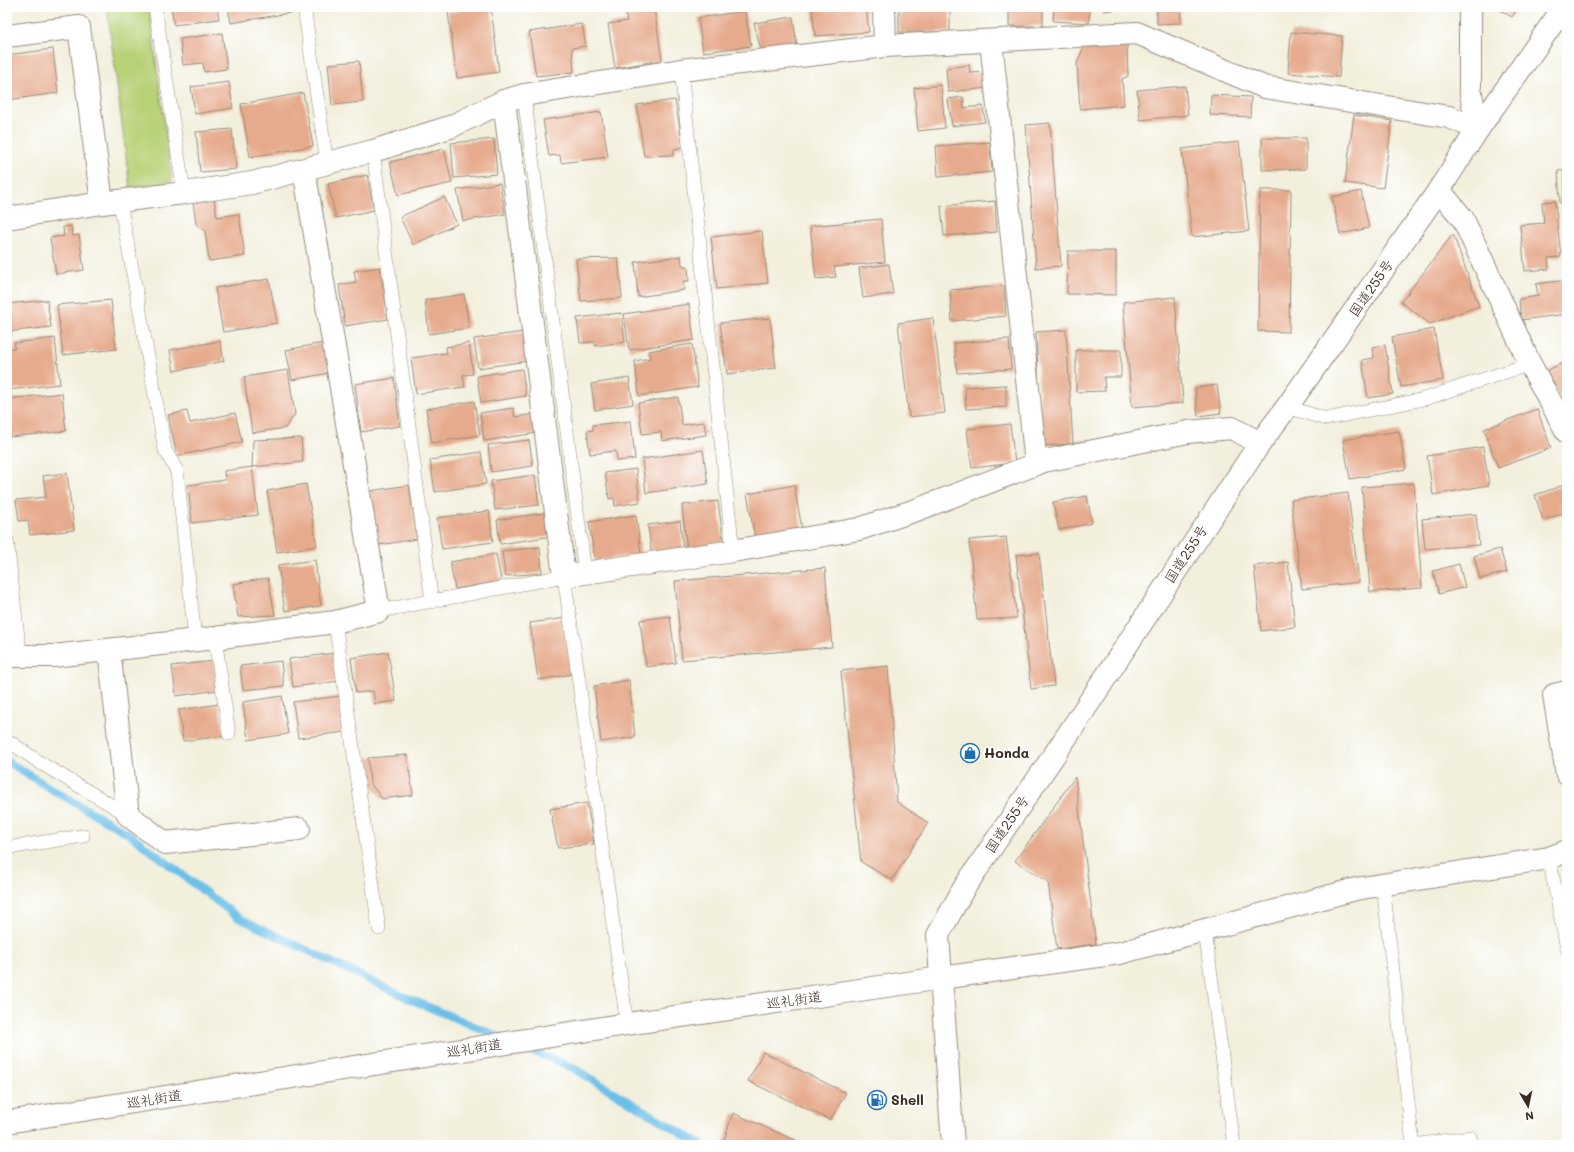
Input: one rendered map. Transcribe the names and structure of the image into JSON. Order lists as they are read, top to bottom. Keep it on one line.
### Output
{"streets":{"main road":["国道255号","巡礼街道"]},"crossings":[["国道255号","巡礼街道"]],"places":{"shop":["Honda"],"fuel station":["Shell"]},"north":"bottom"}
